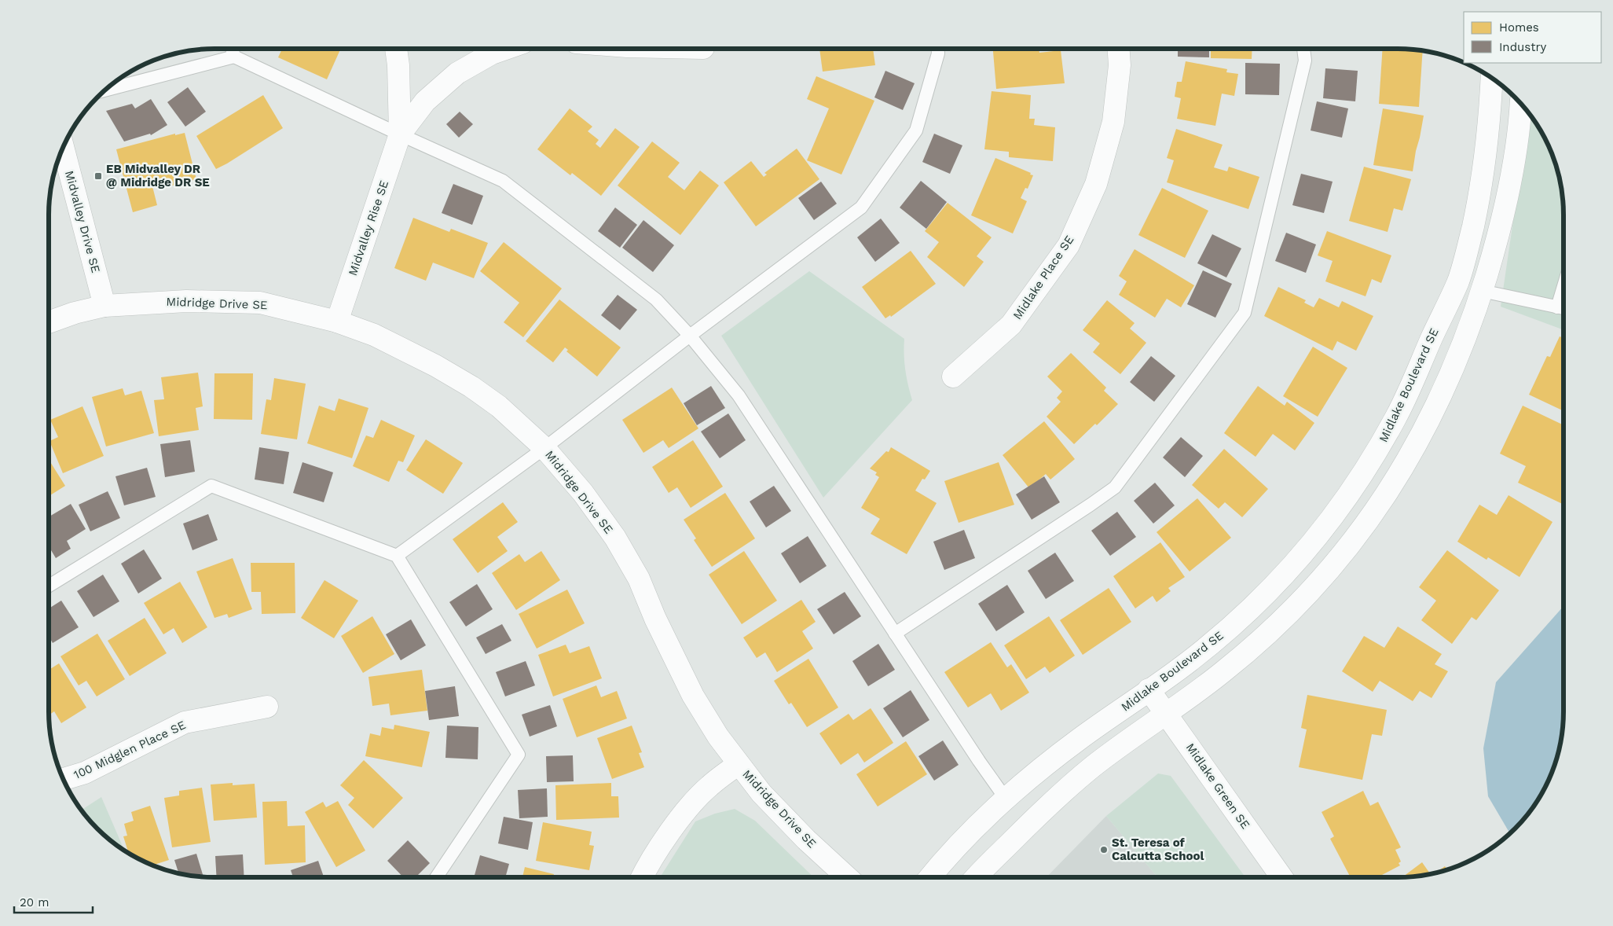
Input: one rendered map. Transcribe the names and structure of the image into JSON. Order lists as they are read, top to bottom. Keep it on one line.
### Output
{"streets":{"street":["Midvalley Drive SE","Midvalley Rise SE","Midlake Place SE","Midridge Drive SE","Midlake Boulevard SE","100 Midglen Place SE","Midlake Green SE"]},"crossings":[["Midvalley Drive SE","Midridge Drive SE"],["Midvalley Rise SE","Midridge Drive SE"],["Midlake Boulevard SE","Midlake Green SE"]],"places":{"transit":["EB Midvalley DR @ Midridge DR SE"],"other":["St. Teresa of Calcutta School"]},"legend":["Homes","Industry"],"scale_bar":"20 m"}
